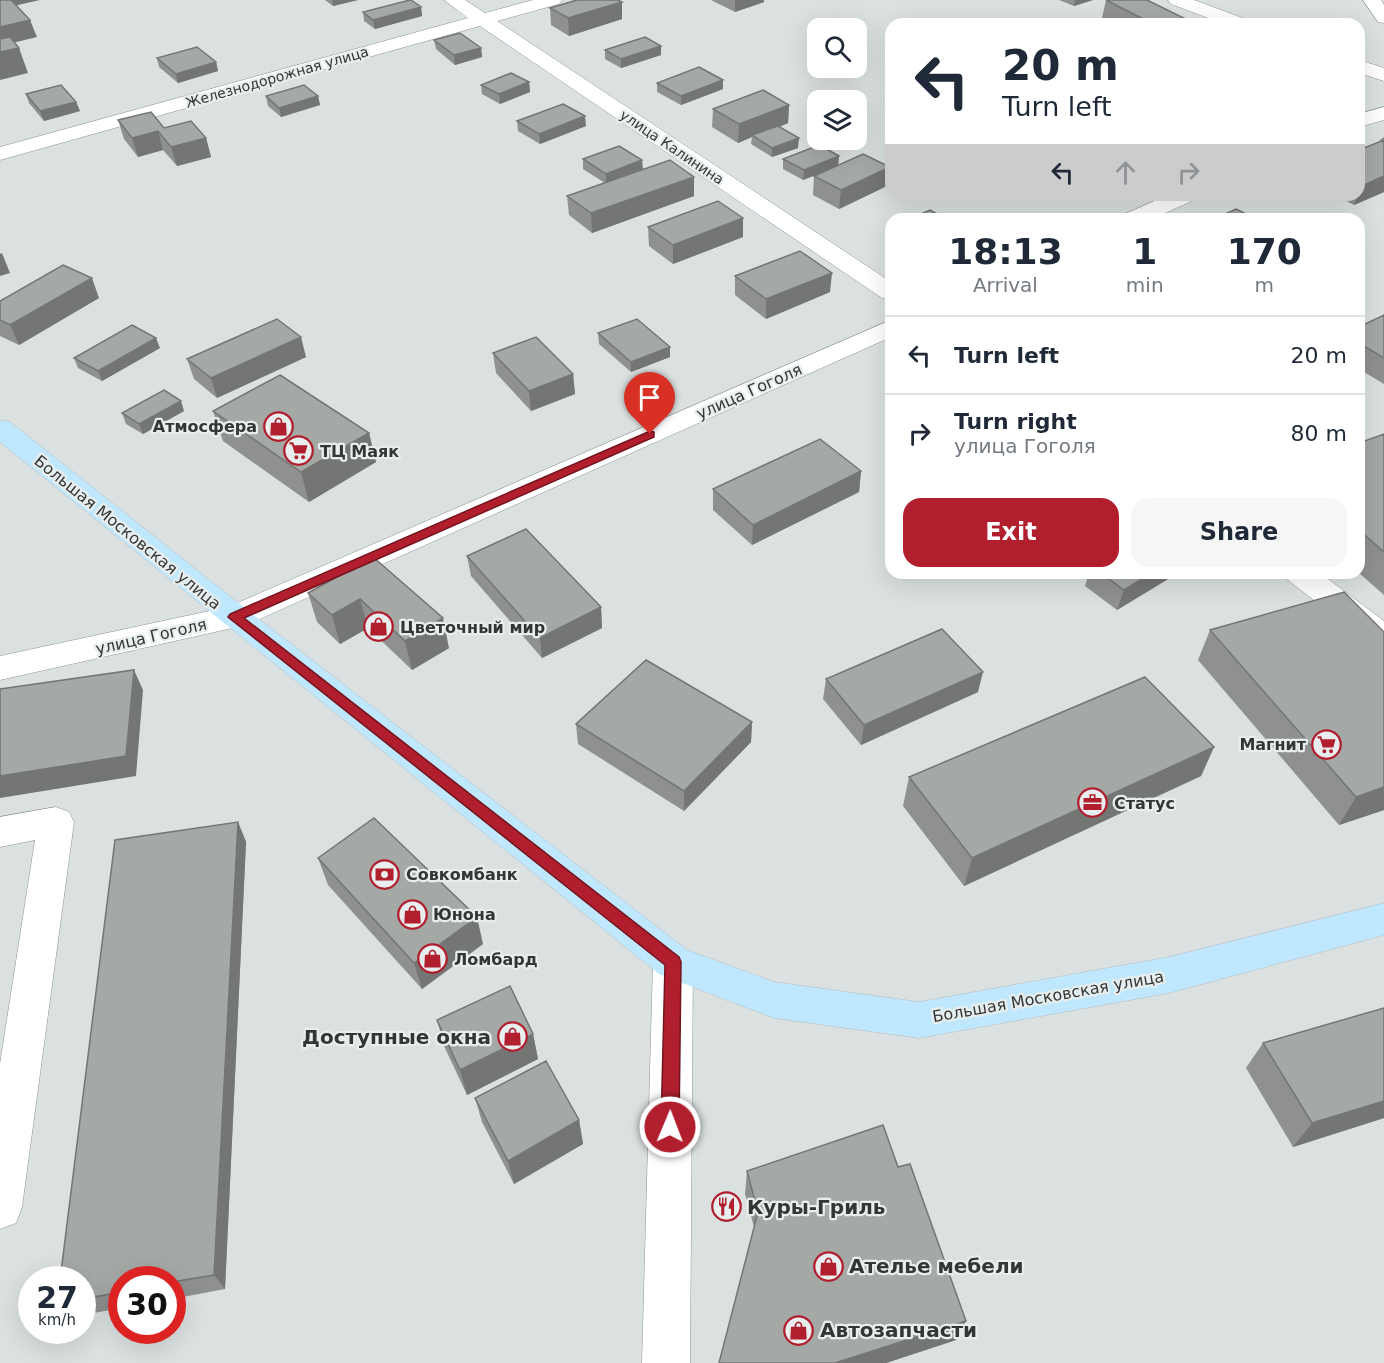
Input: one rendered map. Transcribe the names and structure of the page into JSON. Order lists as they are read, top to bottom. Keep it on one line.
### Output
{"streets":{"main road":["Большая Московская улица"],"street":["Железнодорожная улица","улица Калинина","улица Гоголя"]},"crossings":[["Железнодорожная улица","улица Калинина"],["улица Гоголя","Большая Московская улица"]],"places":{"shop":["Атмосфера","Цветочный мир","Юнона","Ломбард","Доступные окна","Ателье мебели","Автозапчасти"],"supermarket":["ТЦ Маяк","Магнит"],"office":["Статус"],"bank":["Совкомбанк"],"restaurant":["Куры-Гриль"]},"page":{"turn":["20 m","Turn left"],"eta":["18:13","Arrival","1","min","170","m"],"list":[{"name":"Turn left","value":"20 m"},{"name":"Turn right","note":"улица Гоголя","value":"80 m"}],"buttons":["Exit","Share"],"speed":"27 km/h","limit":"30"}}
